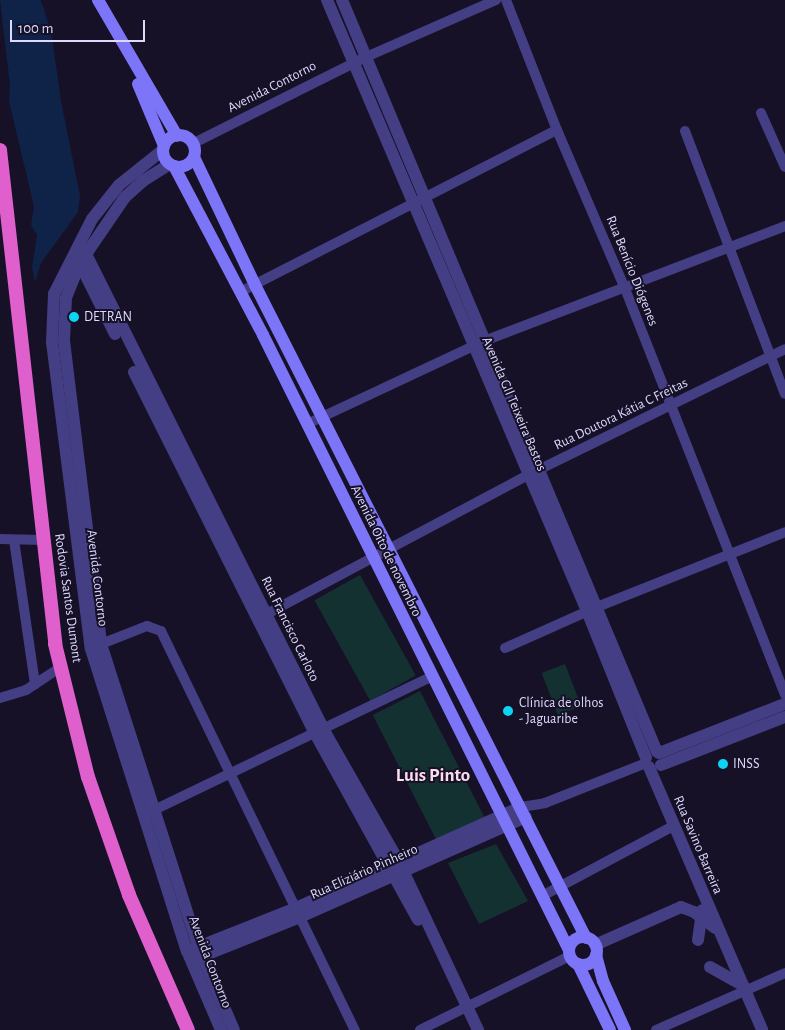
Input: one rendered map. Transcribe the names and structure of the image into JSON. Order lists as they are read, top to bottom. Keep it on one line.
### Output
{"streets":{"highway":["Rodovia Santos Dumont"],"main road":["Avenida Oito de novembro"],"street":["Avenida Contorno","Rua Benício Diógenes","Avenida GIl Teixeira Bastos","Rua Doutora Kátia C Freitas","Rua Francisco Carloto","Rua Savino Barreira","Rua Eliziário Pinheiro"]},"crossings":[["Avenida Contorno","Avenida GIl Teixeira Bastos"],["Avenida Contorno","Avenida Oito de novembro"],["Avenida Contorno","Rua Francisco Carloto"],["Avenida Contorno","Rua Eliziário Pinheiro"],["Rua Benício Diógenes","Rua Doutora Kátia C Freitas"],["Avenida GIl Teixeira Bastos","Rua Doutora Kátia C Freitas"],["Avenida GIl Teixeira Bastos","Rua Savino Barreira"],["Avenida GIl Teixeira Bastos","Rua Eliziário Pinheiro"],["Rua Doutora Kátia C Freitas","Avenida Oito de novembro"],["Rua Doutora Kátia C Freitas","Rua Francisco Carloto"],["Avenida Oito de novembro","Rua Savino Barreira"],["Avenida Oito de novembro","Rua Eliziário Pinheiro"],["Rua Francisco Carloto","Rua Eliziário Pinheiro"],["Rua Savino Barreira","Rua Eliziário Pinheiro"]],"districts":["Luis Pinto"],"places":["DETRAN","Clínica de olhos - Jaguaribe","INSS"],"scale_bar":"100 m"}
